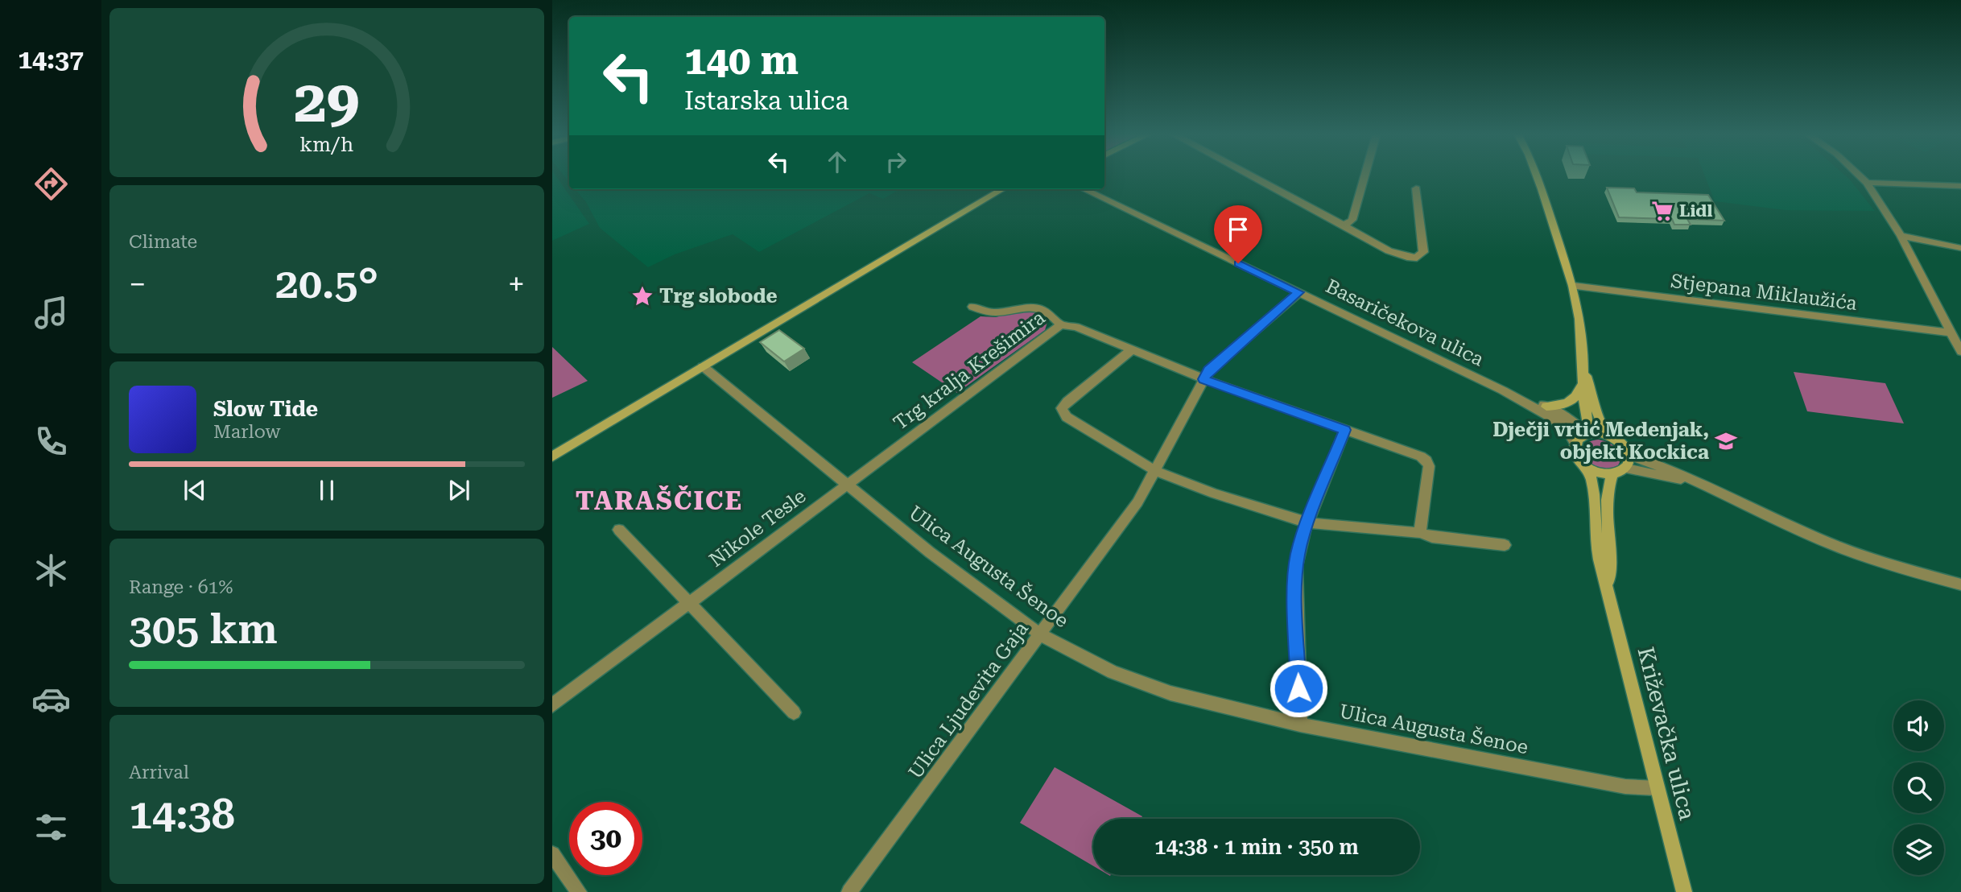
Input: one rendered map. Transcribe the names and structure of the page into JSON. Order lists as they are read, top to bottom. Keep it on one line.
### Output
{"streets":{"main road":["Križevačka ulica"],"street":["Stjepana Miklaužića","Basaričekova ulica","Trg kralja Krešimira","Nikole Tesle","Ulica Augusta Šenoe","Ulica Ljudevita Gaja"]},"crossings":[["Basaričekova ulica","Ulica Ljudevita Gaja"],["Basaričekova ulica","Križevačka ulica"],["Trg kralja Krešimira","Nikole Tesle"],["Trg kralja Krešimira","Ulica Augusta Šenoe"],["Nikole Tesle","Ulica Augusta Šenoe"],["Ulica Augusta Šenoe","Ulica Ljudevita Gaja"],["Ulica Augusta Šenoe","Križevačka ulica"]],"districts":["TARAŠČICE"],"places":{"supermarket":["Lidl"],"place":["Trg slobode"],"school or university":["Dječji vrtić Medenjak, objekt Kockica"]},"page":{"tabs":"14:37","turn":["140 m","Istarska ulica"],"tile":["Climate",["Range · 61%","305 km"],["Arrival","14:38"]],"heat":["−","20.5°","+"],"song":["Slow Tide","Marlow"],"limit":"30","trip":"14:38 · 1 min · 350 m","gauge":["29","km/h"]}}
